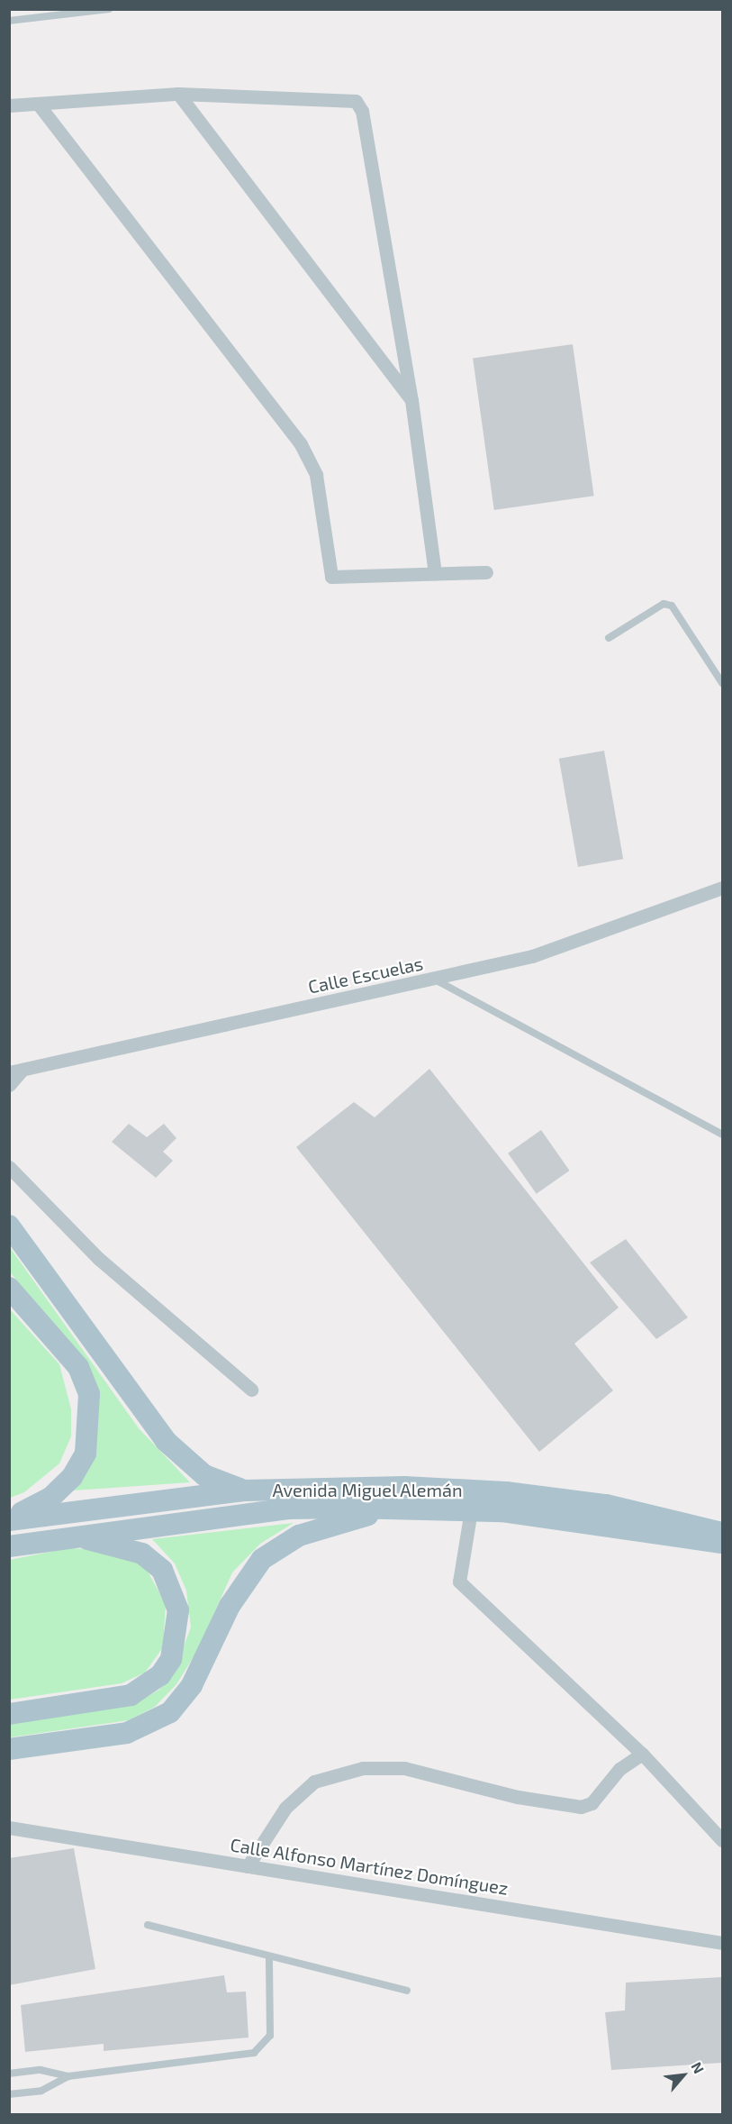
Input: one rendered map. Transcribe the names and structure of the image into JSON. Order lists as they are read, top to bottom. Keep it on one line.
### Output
{"streets":{"main road":["Avenida Miguel Alemán"],"street":["Calle Escuelas","Calle Alfonso Martínez Domínguez"]},"north":"top right"}
